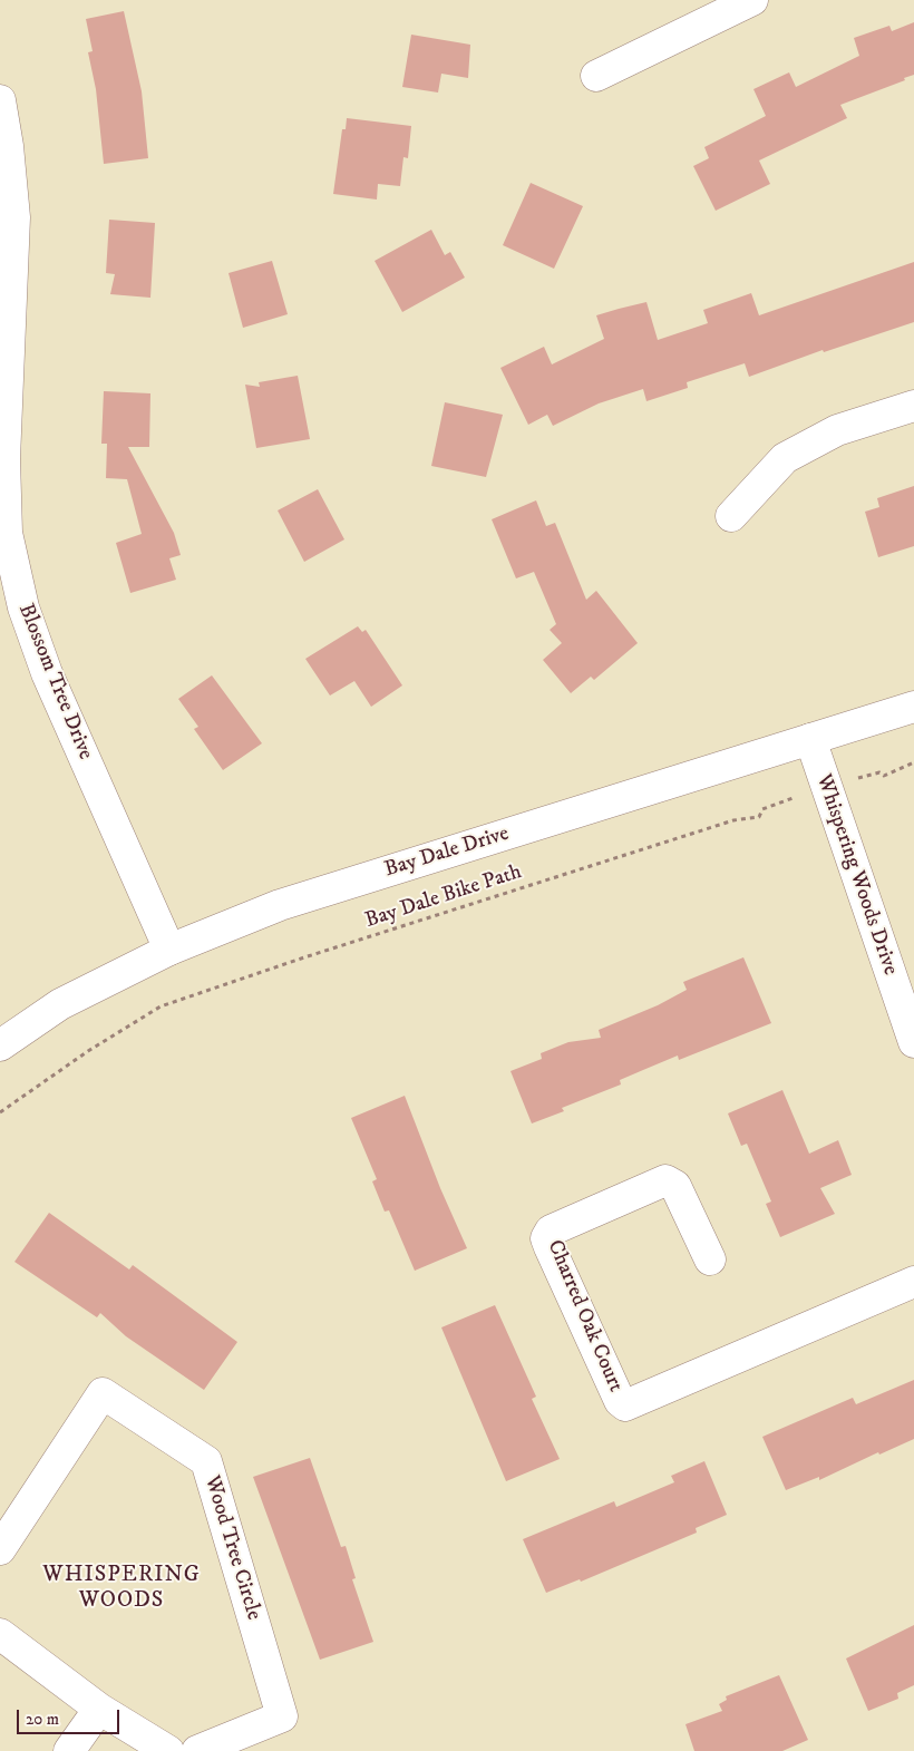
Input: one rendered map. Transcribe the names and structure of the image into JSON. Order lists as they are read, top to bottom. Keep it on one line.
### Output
{"streets":{"street":["Blossom Tree Drive","Bay Dale Drive","Whispering Woods Drive","Charred Oak Court","Wood Tree Circle"],"path":["Bay Dale Bike Path"]},"crossings":[["Blossom Tree Drive","Bay Dale Drive"],["Bay Dale Drive","Whispering Woods Drive"],["Whispering Woods Drive","Bay Dale Bike Path"]],"districts":["WHISPERING WOODS"],"scale_bar":"20 m"}
